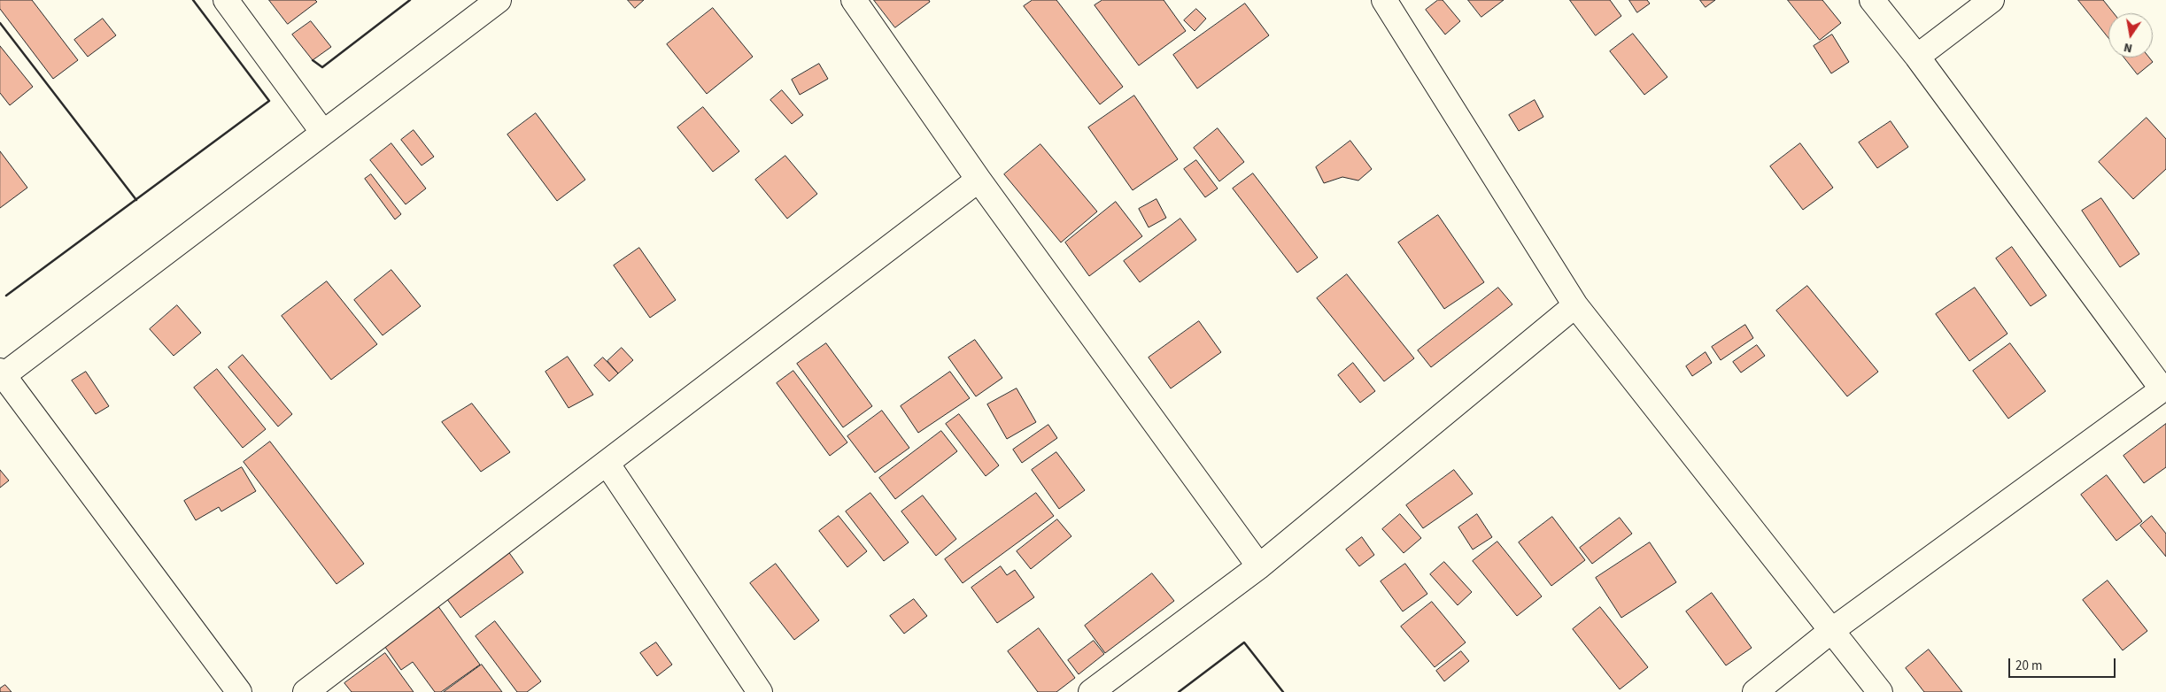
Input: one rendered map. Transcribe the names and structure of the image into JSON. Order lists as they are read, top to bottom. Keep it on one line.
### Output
{"scale_bar":"20 m","north":"bottom"}
